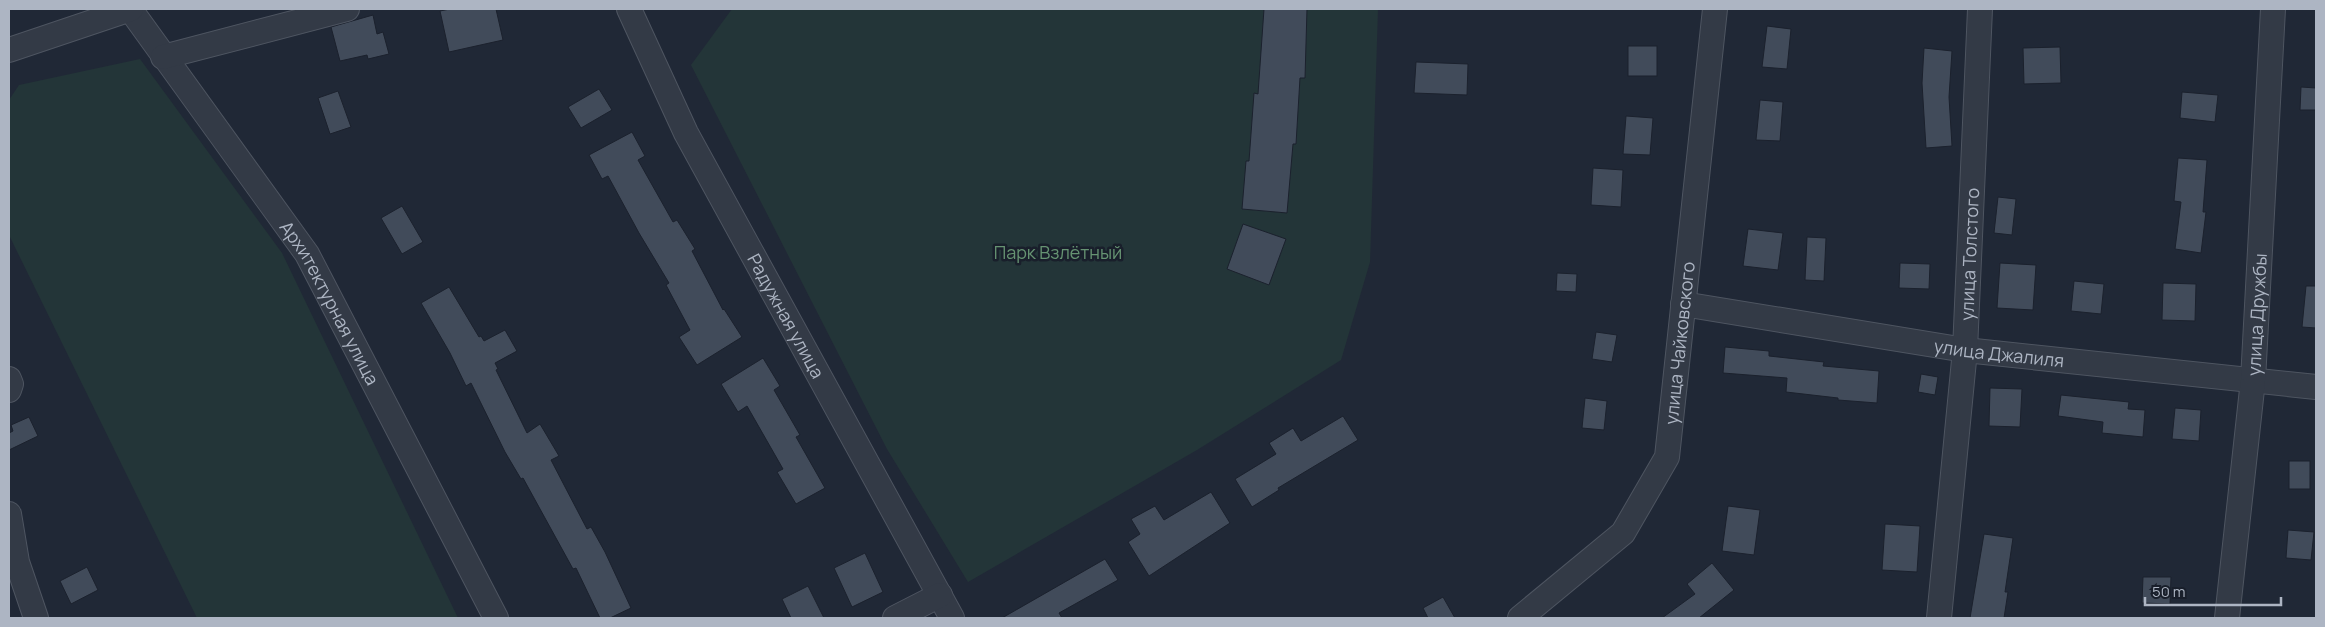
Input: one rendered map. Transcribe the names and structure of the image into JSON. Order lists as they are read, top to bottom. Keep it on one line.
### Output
{"streets":{"street":["улица Толстого","Архитектурная улица","улица Дружбы","Радужная улица","улица Чайковского","улица Джалиля"]},"crossings":[["улица Толстого","улица Джалиля"],["улица Дружбы","улица Джалиля"],["улица Чайковского","улица Джалиля"]],"parks":["Парк Взлётный"],"scale_bar":"50 m"}
